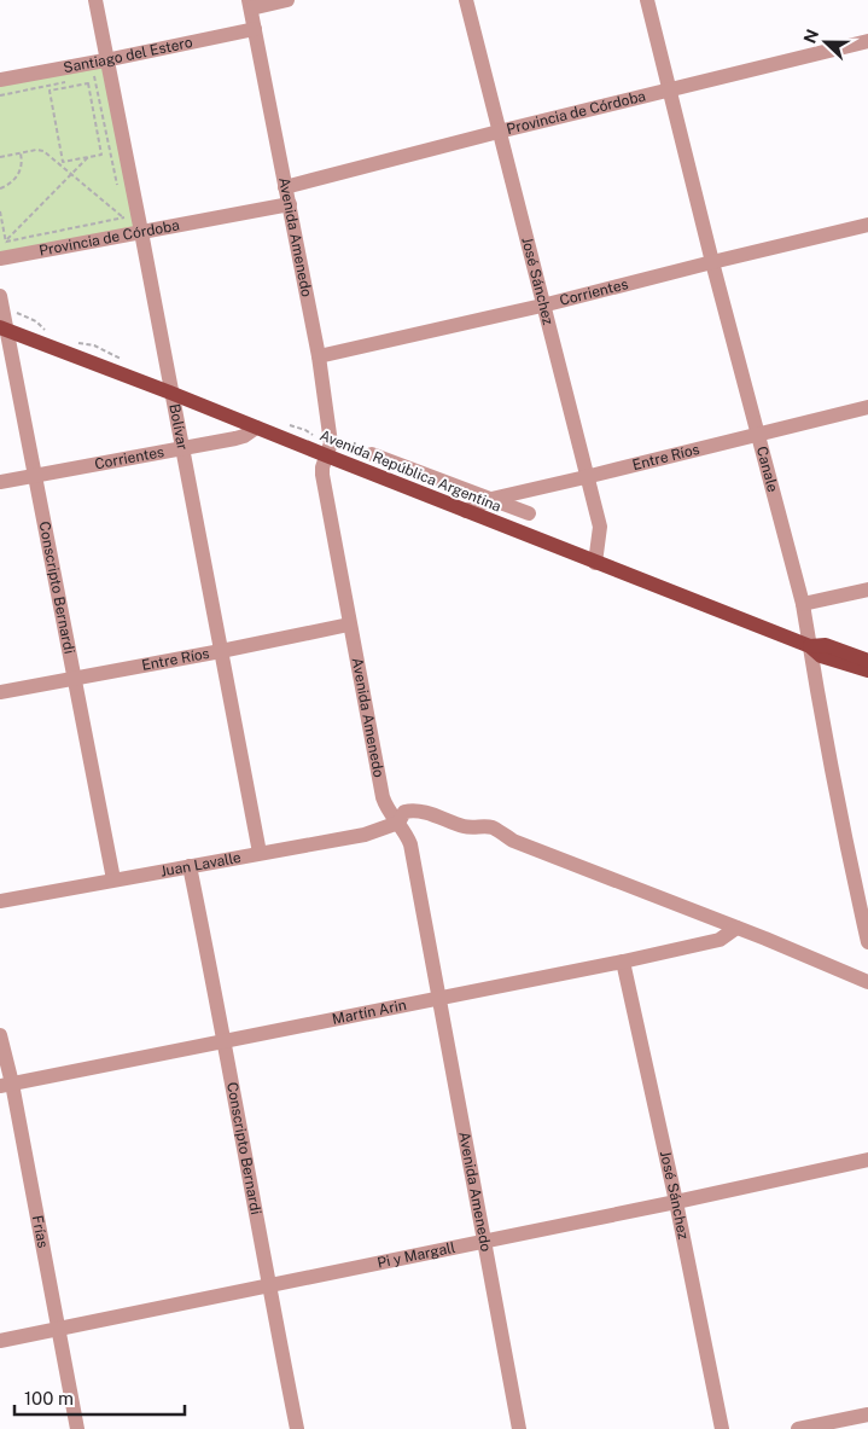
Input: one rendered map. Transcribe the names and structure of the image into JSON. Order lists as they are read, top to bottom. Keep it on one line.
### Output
{"streets":{"main road":["Avenida República Argentina"],"street":["Santiago del Estero","Provincia de Córdoba","Avenida Amenedo","José Sánchez","Corrientes","Bolívar","Entre Ríos","Canale","Conscripto Bernardi","Juan Lavalle","Martín Arin","Frías","Pi y Margall"]},"crossings":[["Santiago del Estero","Avenida Amenedo"],["Santiago del Estero","Bolívar"],["Provincia de Córdoba","Avenida Amenedo"],["Provincia de Córdoba","José Sánchez"],["Provincia de Córdoba","Bolívar"],["Provincia de Córdoba","Canale"],["Avenida Amenedo","Corrientes"],["Avenida Amenedo","Entre Ríos"],["Avenida Amenedo","Avenida República Argentina"],["Avenida Amenedo","Juan Lavalle"],["Avenida Amenedo","Martín Arin"],["Avenida Amenedo","Pi y Margall"],["José Sánchez","Corrientes"],["José Sánchez","Entre Ríos"],["José Sánchez","Avenida República Argentina"],["José Sánchez","Martín Arin"],["José Sánchez","Pi y Margall"],["Corrientes","Bolívar"],["Corrientes","Canale"],["Corrientes","Avenida República Argentina"],["Corrientes","Conscripto Bernardi"],["Bolívar","Entre Ríos"],["Bolívar","Avenida República Argentina"],["Bolívar","Juan Lavalle"],["Entre Ríos","Canale"],["Entre Ríos","Avenida República Argentina"],["Entre Ríos","Conscripto Bernardi"],["Canale","Avenida República Argentina"],["Avenida República Argentina","Conscripto Bernardi"],["Conscripto Bernardi","Juan Lavalle"],["Conscripto Bernardi","Martín Arin"],["Conscripto Bernardi","Pi y Margall"],["Juan Lavalle","Martín Arin"],["Martín Arin","Frías"],["Frías","Pi y Margall"]],"scale_bar":"100 m","north":"left"}
